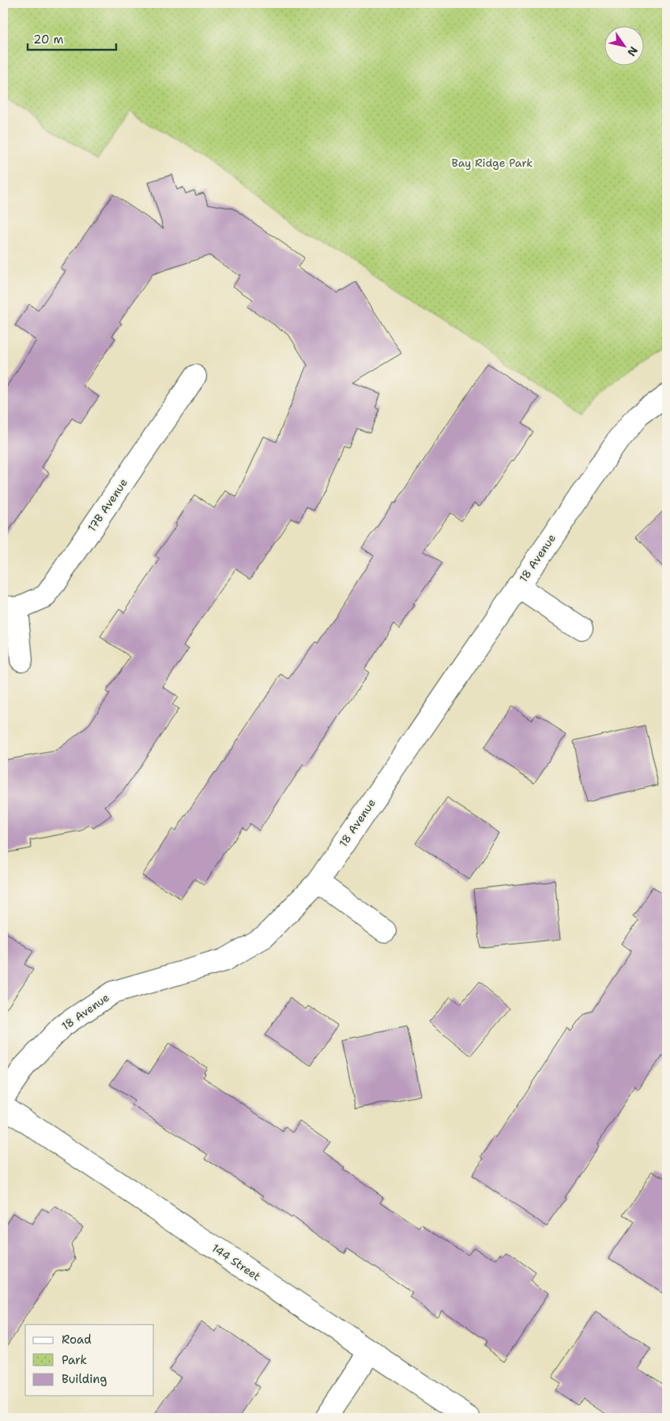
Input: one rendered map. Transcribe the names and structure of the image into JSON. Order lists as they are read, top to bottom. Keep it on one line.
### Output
{"streets":{"street":["17B Avenue","18 Avenue","144 Street"]},"parks":["Bay Ridge Park"],"legend":["Road","Park","Building"],"scale_bar":"20 m","north":"bottom right"}
